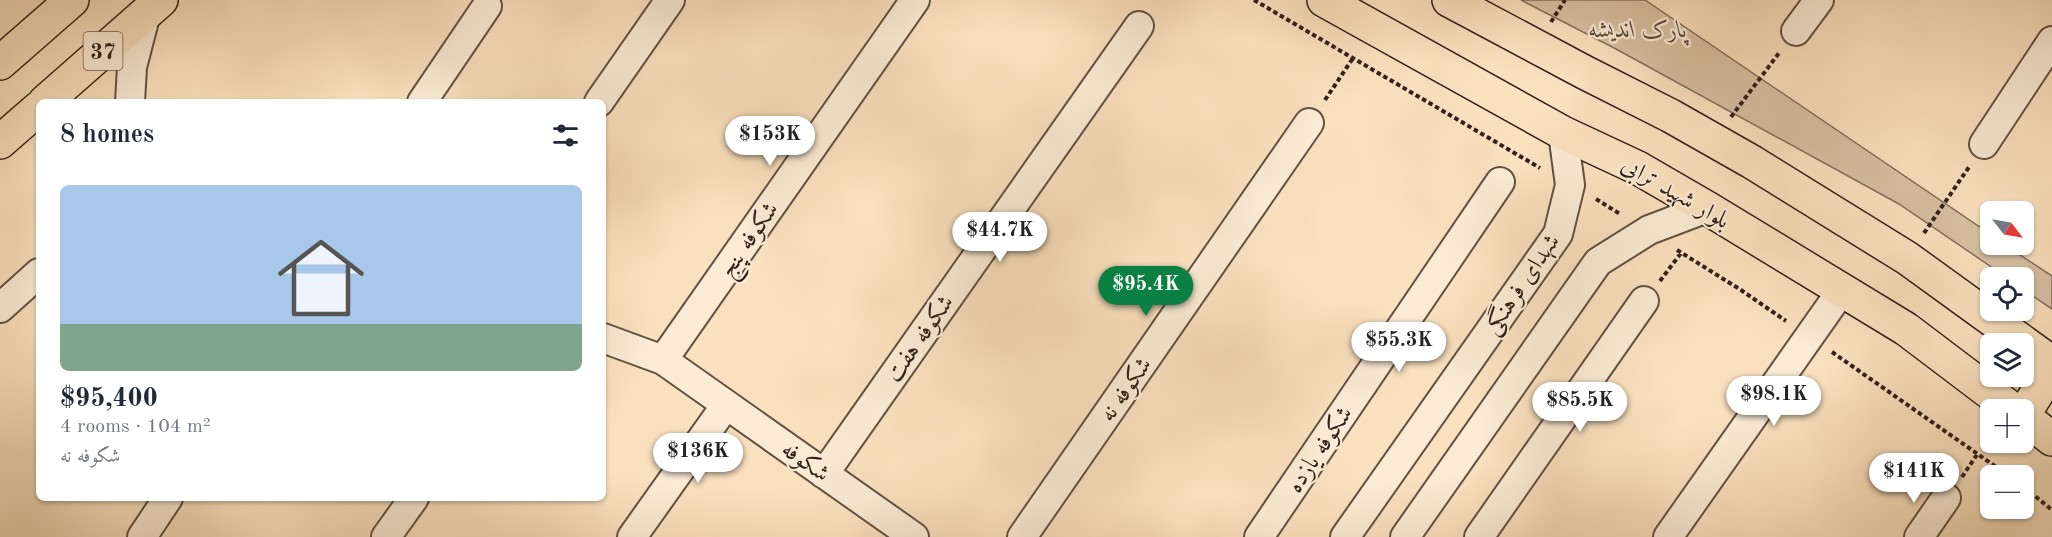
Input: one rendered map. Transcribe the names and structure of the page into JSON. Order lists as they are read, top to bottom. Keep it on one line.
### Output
{"streets":{"main road":["37","بلوار شهید ترابی"],"street":["شکوفه پنج","شهدای فرهنگی","شکوفه هفت","شکوفه نه","شکوفه یازده","شکوفه"]},"crossings":[["بلوار شهید ترابی","شهدای فرهنگی"],["شکوفه پنج","شکوفه"],["شکوفه هفت","شکوفه"]],"parks":["پارک اندیشه"],"north":"bottom right","page":{"heading":"8 homes","price":["$153K","$44.7K","$95.4K","$55.3K","$98.1K","$85.5K","$136K","$141K"],"list":[{"name":"$95,400","note":"4 rooms · 104 m² · شکوفه نه"}],"map_buttons":["+","−"]}}
